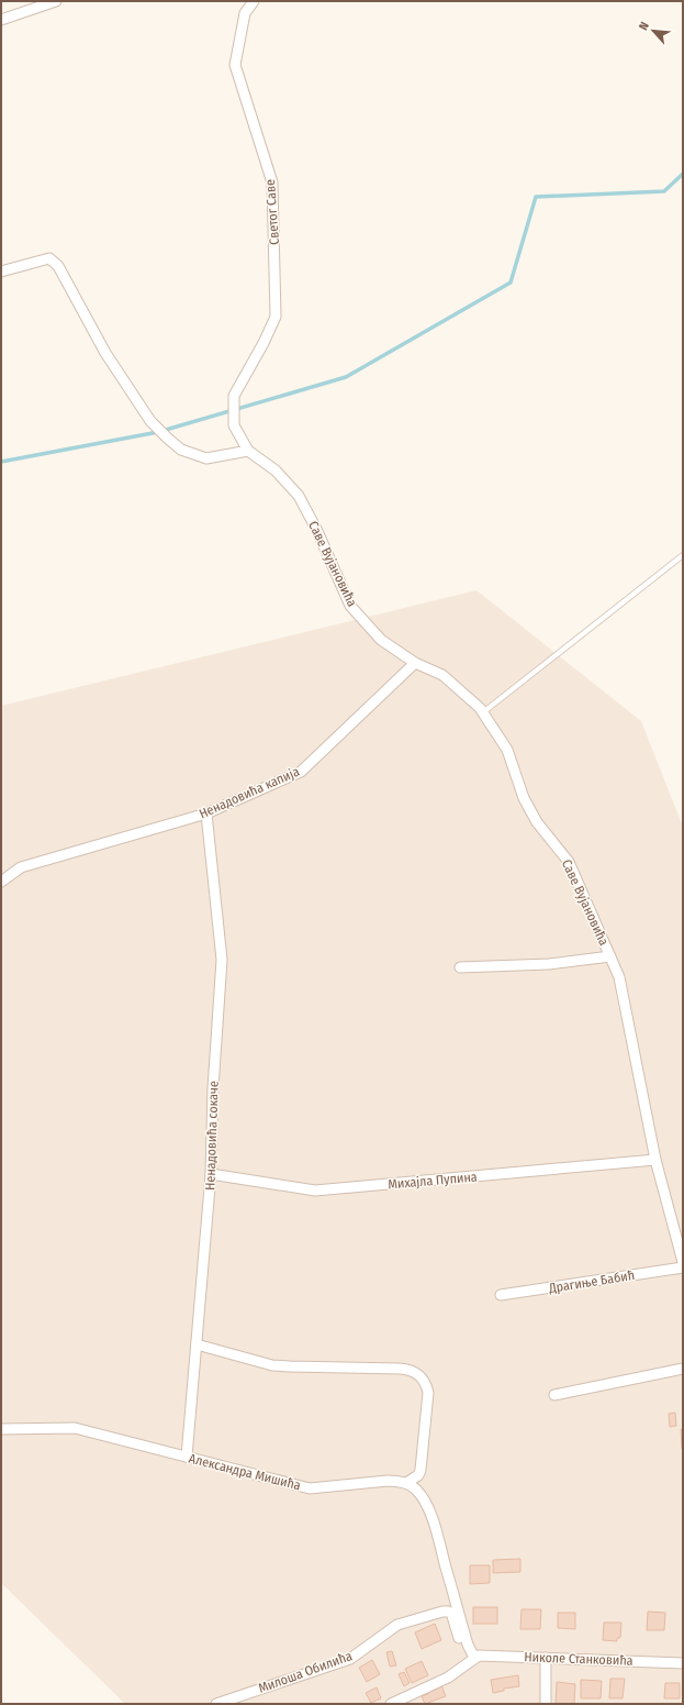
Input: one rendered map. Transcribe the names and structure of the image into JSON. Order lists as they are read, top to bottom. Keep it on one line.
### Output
{"streets":{"street":["Светог Саве","Саве Вујановића","Ненадовића капија","Ненадовића сокаче","Михајла Пупина","Драгиње Бабић","Александра Мишића","Николе Станковића","Милоша Обилића"]},"crossings":[["Светог Саве","Саве Вујановића"],["Саве Вујановића","Ненадовића капија"],["Саве Вујановића","Михајла Пупина"],["Ненадовића капија","Ненадовића сокаче"],["Ненадовића сокаче","Михајла Пупина"],["Ненадовића сокаче","Александра Мишића"]],"north":"top left"}
